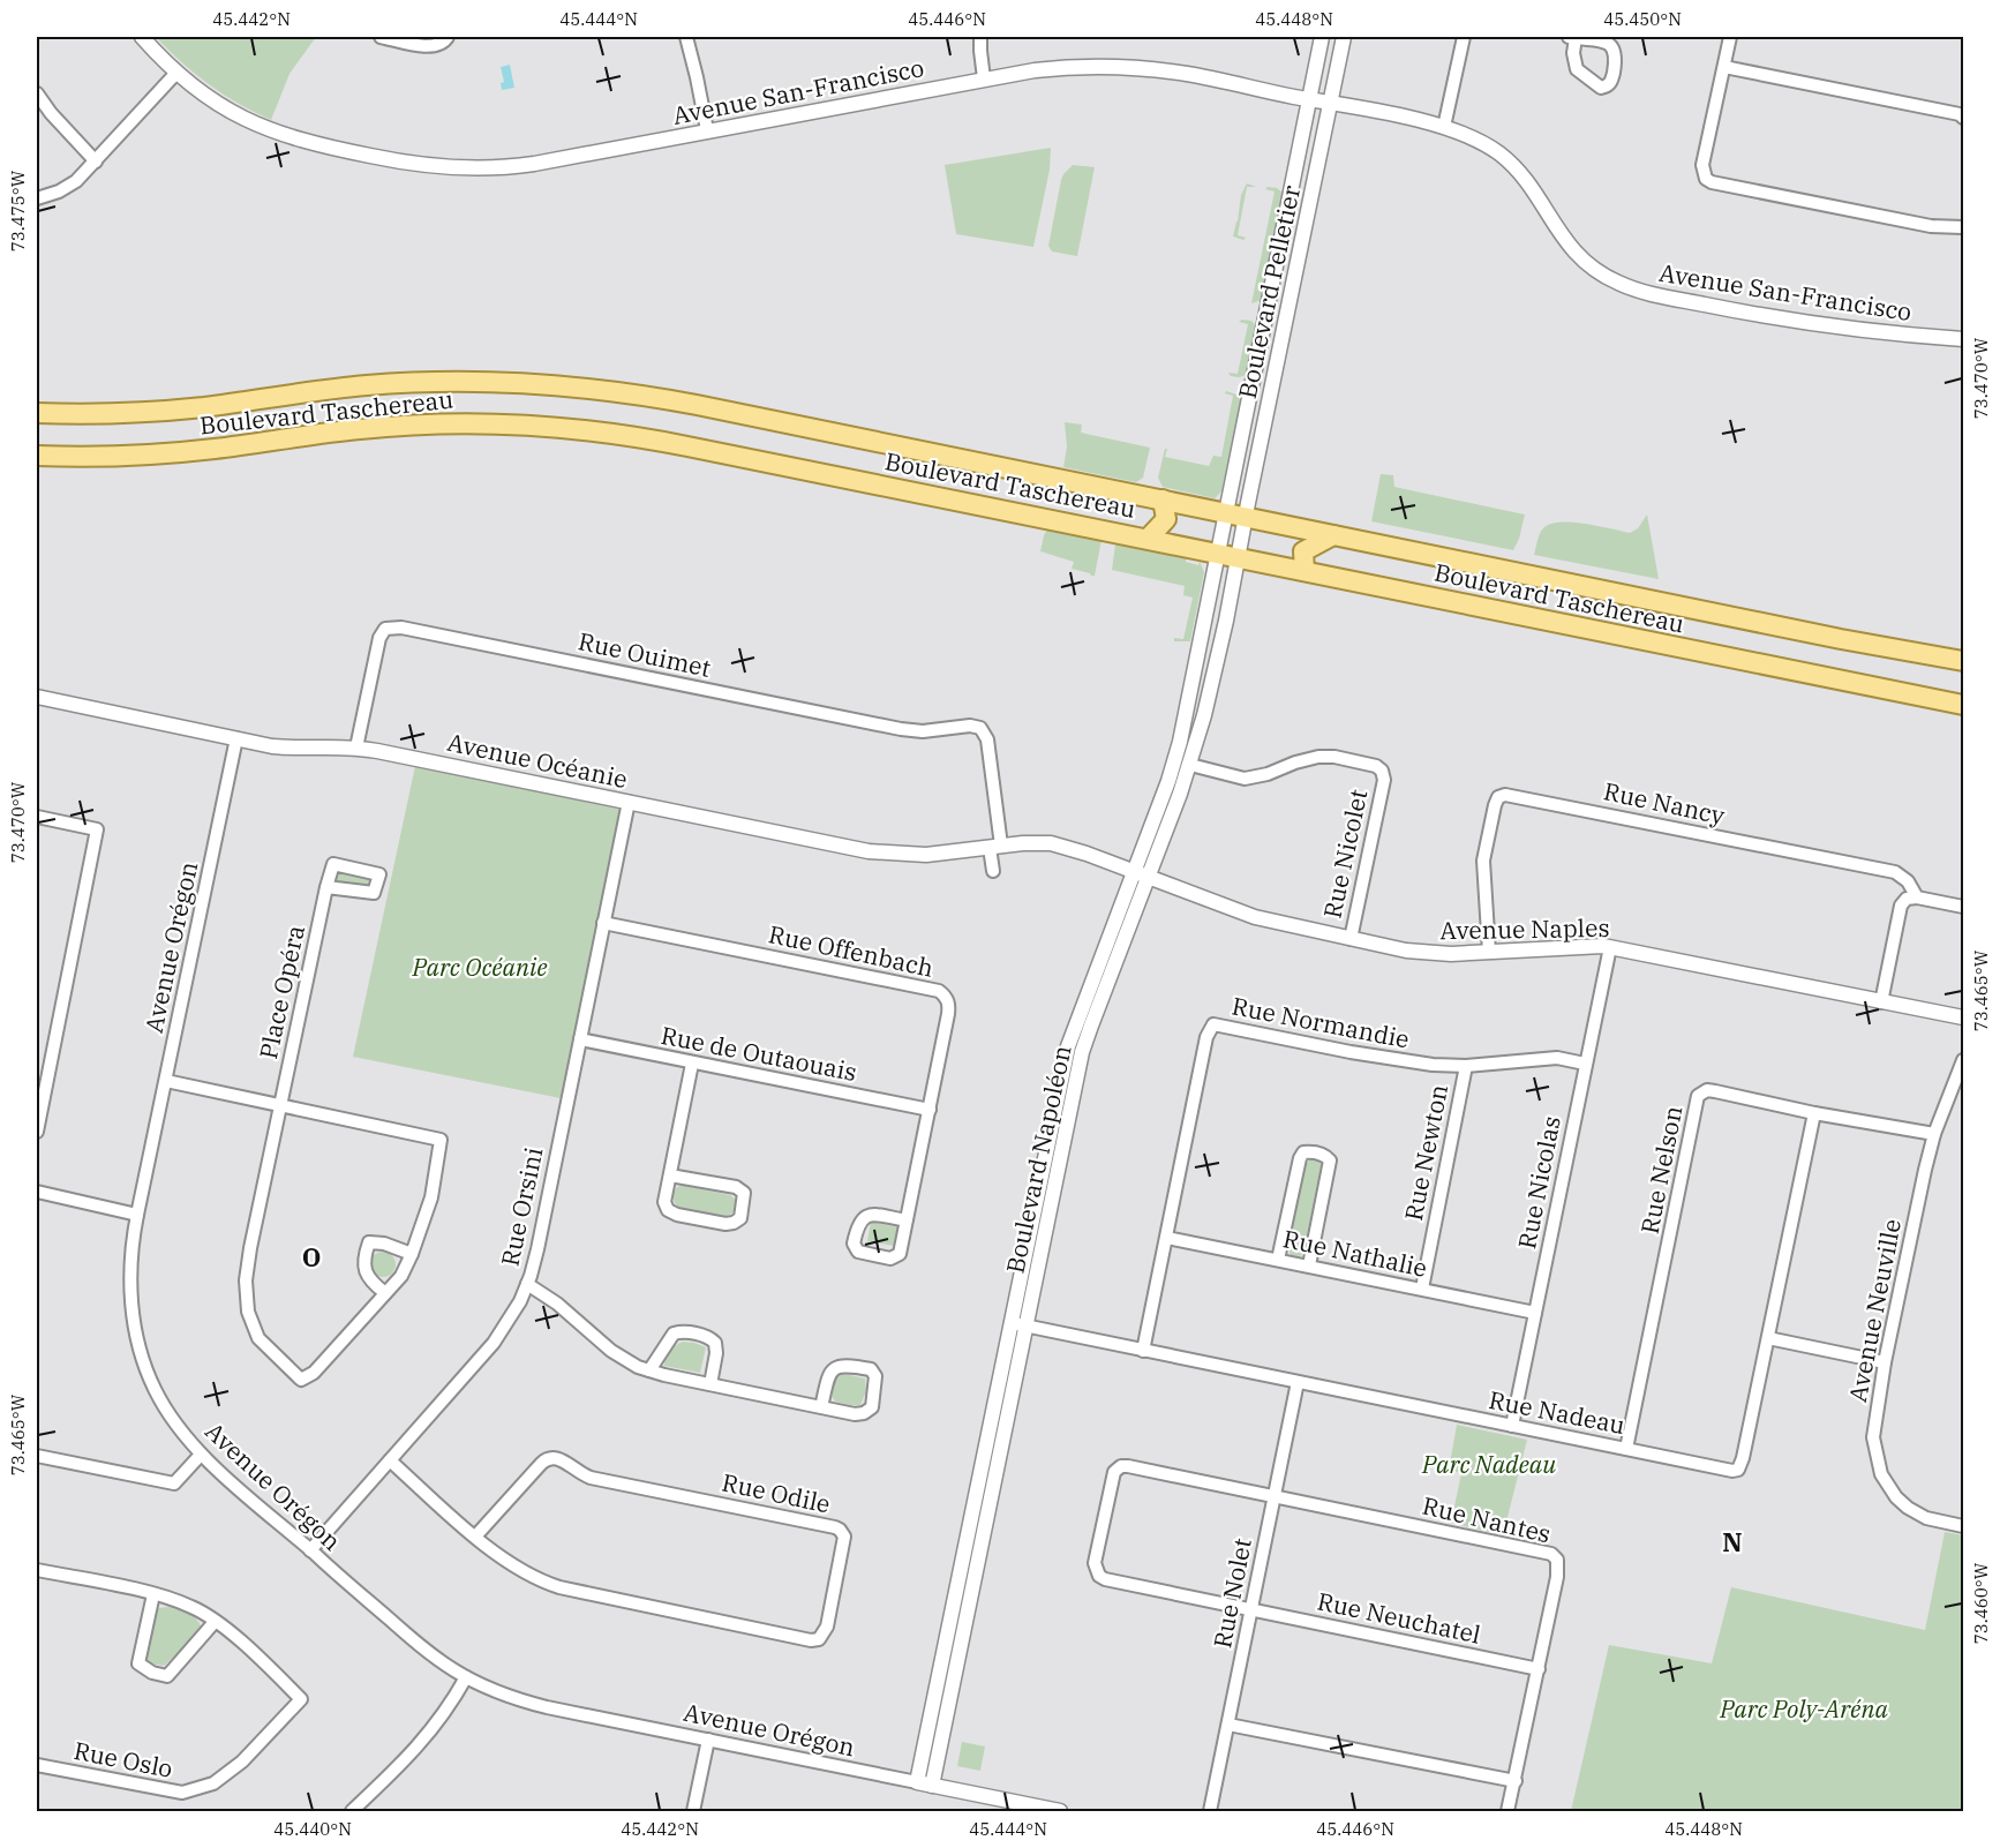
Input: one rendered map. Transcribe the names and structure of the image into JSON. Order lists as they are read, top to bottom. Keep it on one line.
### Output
{"streets":{"main road":["Boulevard Taschereau"],"street":["Avenue San-Francisco","Boulevard Pelletier","Rue Ouimet","Avenue Océanie","Rue Nancy","Rue Nicolet","Avenue Naples","Avenue Orégon","Rue Offenbach","Place Opéra","Rue Normandie","Rue de Outaouais","Rue Newton","Boulevard Napoléon","Rue Nelson","Rue Nicolas","Rue Orsini","Rue Nathalie","Avenue Neuville","Rue Nadeau","Rue Odile","Rue Nantes","Rue Nolet","Rue Neuchatel","Rue Oslo"]},"crossings":[["Avenue San-Francisco","Boulevard Pelletier"],["Boulevard Pelletier","Boulevard Taschereau"],["Boulevard Pelletier","Boulevard Napoléon"],["Boulevard Taschereau","Boulevard Napoléon"],["Rue Ouimet","Avenue Océanie"],["Avenue Océanie","Avenue Naples"],["Avenue Océanie","Avenue Orégon"],["Avenue Océanie","Boulevard Napoléon"],["Avenue Océanie","Rue Orsini"],["Rue Nancy","Avenue Naples"],["Rue Nicolet","Avenue Naples"],["Rue Nicolet","Boulevard Napoléon"],["Avenue Naples","Boulevard Napoléon"],["Avenue Naples","Rue Nicolas"],["Avenue Orégon","Boulevard Napoléon"],["Avenue Orégon","Rue Orsini"],["Rue Offenbach","Rue de Outaouais"],["Rue Offenbach","Rue Orsini"],["Rue Normandie","Rue Newton"],["Rue Normandie","Rue Nicolas"],["Rue Normandie","Rue Nathalie"],["Rue Normandie","Rue Nadeau"],["Rue de Outaouais","Rue Orsini"],["Rue Newton","Rue Nathalie"],["Boulevard Napoléon","Rue Nadeau"],["Rue Nelson","Avenue Neuville"],["Rue Nelson","Rue Nadeau"],["Rue Nicolas","Rue Nathalie"],["Rue Nicolas","Rue Nadeau"],["Rue Orsini","Rue Odile"],["Rue Nadeau","Rue Nolet"],["Rue Nantes","Rue Nolet"],["Rue Nantes","Rue Neuchatel"],["Rue Nolet","Rue Neuchatel"]],"districts":["O","N"],"parks":["Parc Océanie","Parc Nadeau","Parc Poly-Aréna"],"coordinates":["45.442°N","45.444°N","45.446°N","45.448°N","45.450°N","73.475°W","73.470°W","73.465°W","73.460°W","45.440°N"]}
